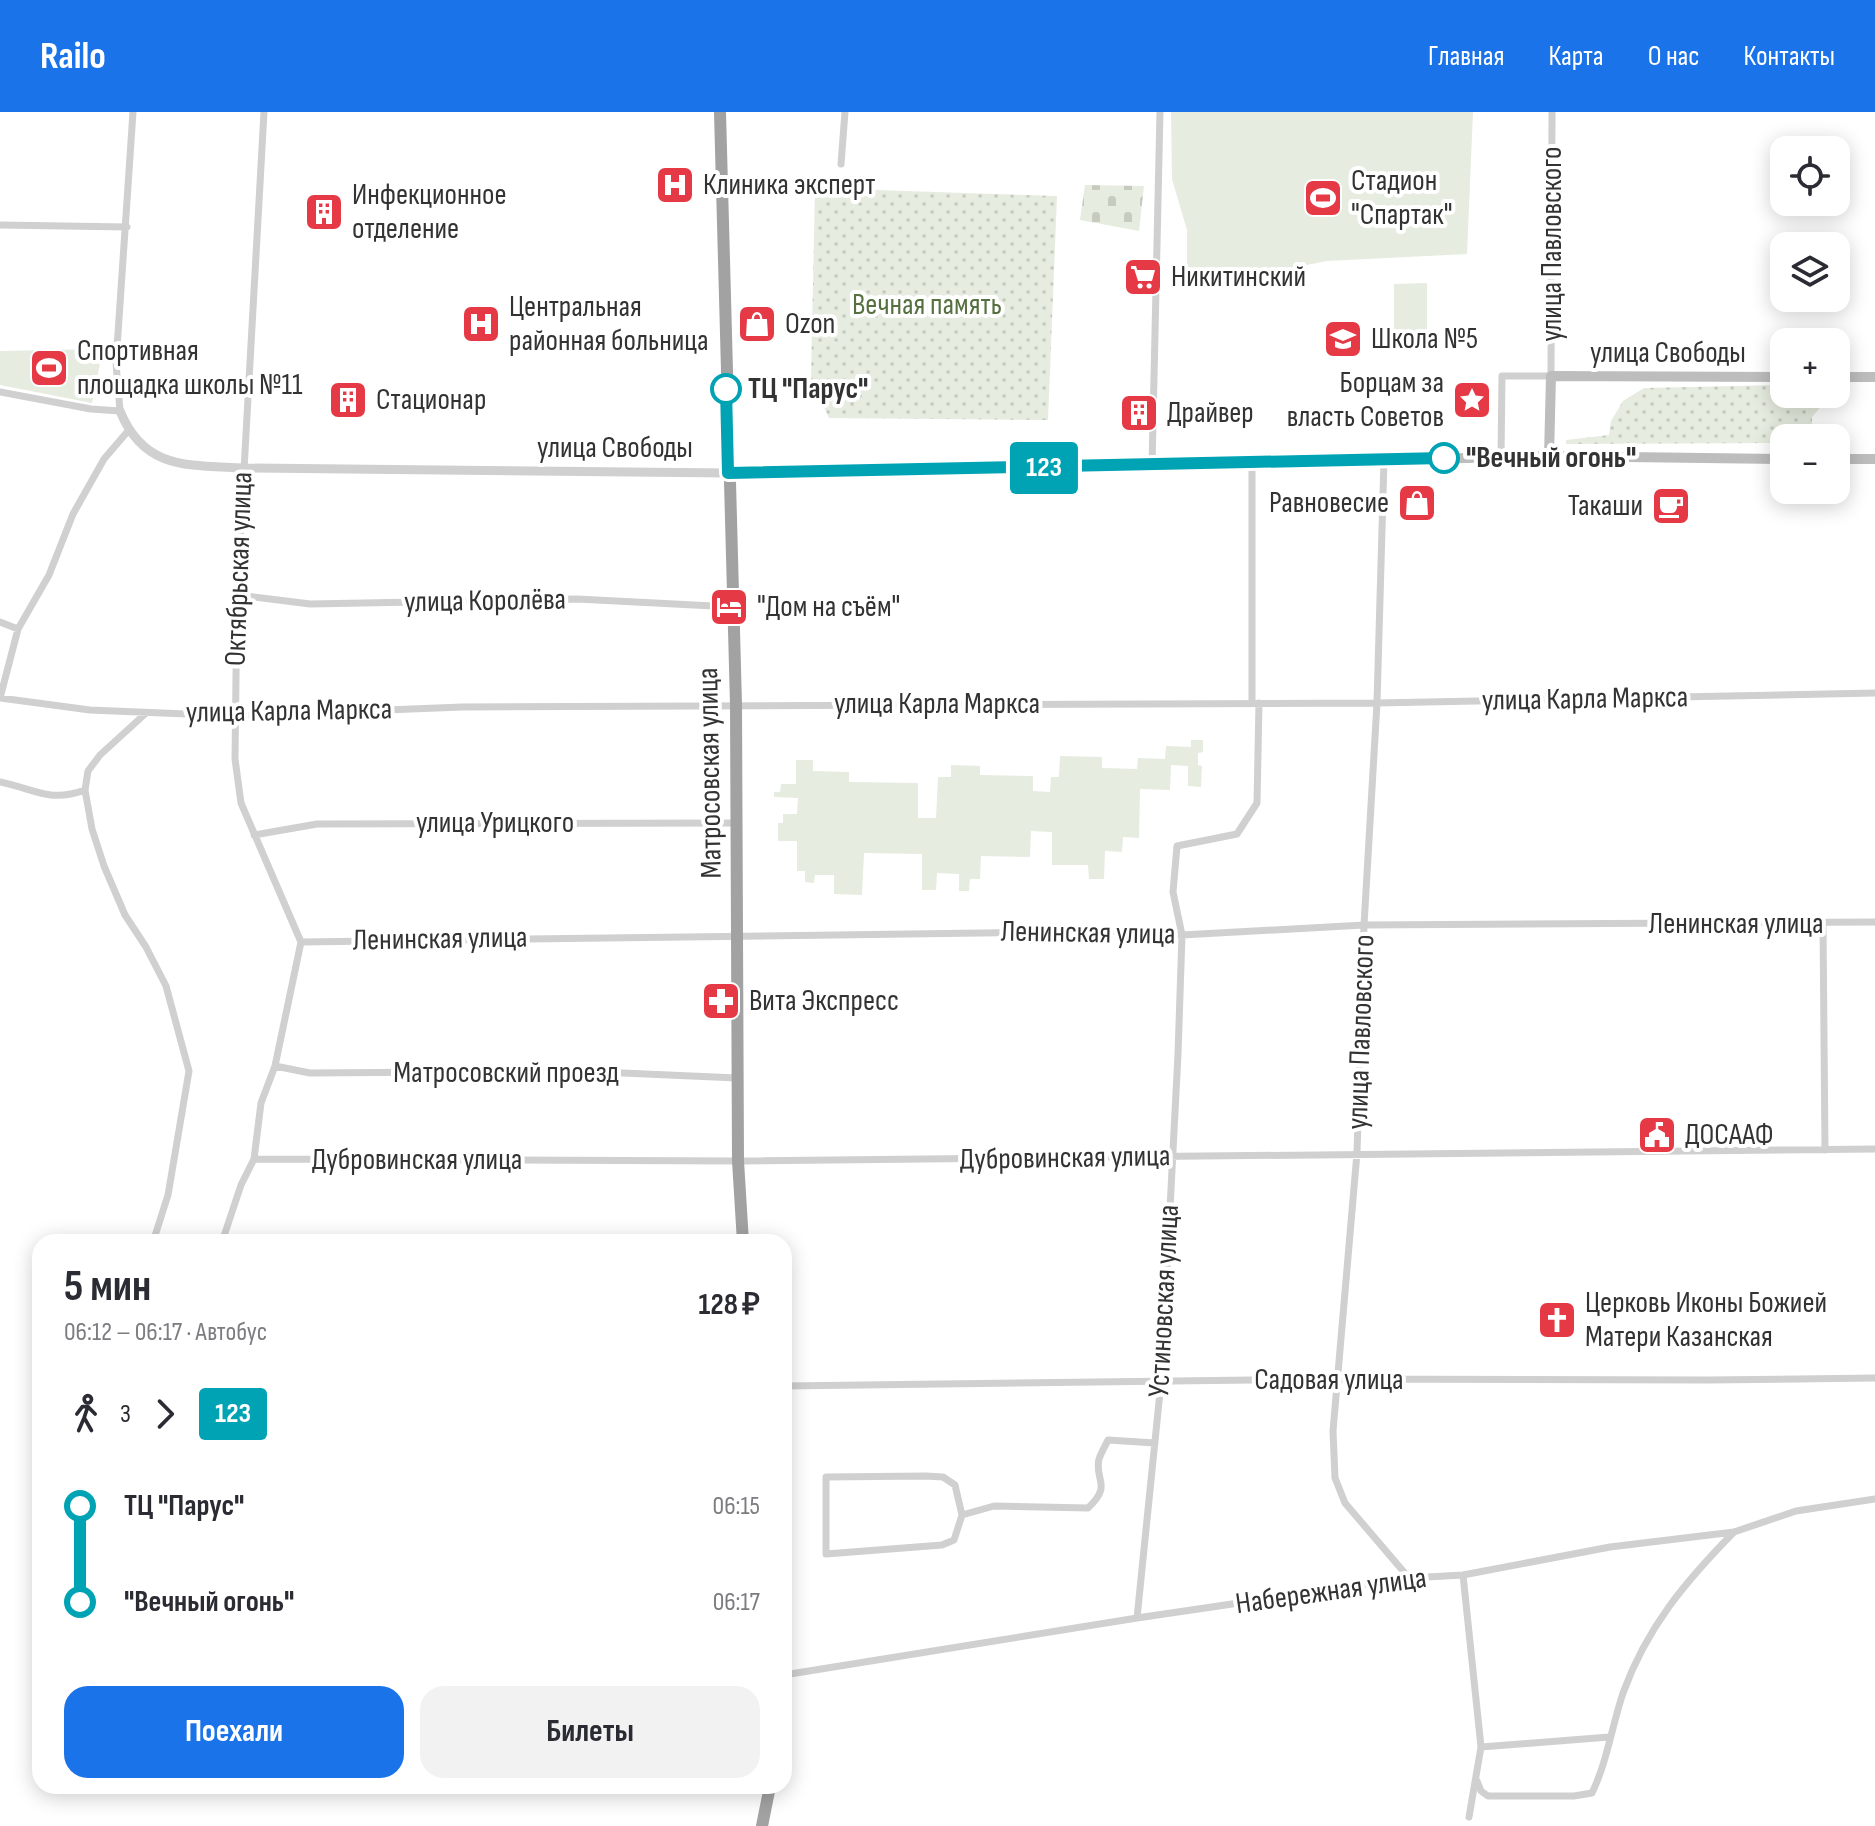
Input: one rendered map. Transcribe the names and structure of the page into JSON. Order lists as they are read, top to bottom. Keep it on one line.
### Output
{"streets":{"highway":["Матросовская улица"],"main road":["улица Свободы"],"street":["улица Павловского","Октябрьская улица","улица Королёва","улица Карла Маркса","улица Урицкого","Ленинская улица","Матросовский проезд","Дубровинская улица","Устиновская улица","Садовая улица","Набережная улица"]},"crossings":[["улица Павловского","улица Свободы"],["улица Павловского","улица Карла Маркса"],["улица Павловского","Ленинская улица"],["улица Павловского","Дубровинская улица"],["улица Павловского","Садовая улица"],["улица Павловского","Набережная улица"],["улица Свободы","Октябрьская улица"],["улица Свободы","Матросовская улица"],["улица Свободы","Устиновская улица"],["Октябрьская улица","улица Королёва"],["Октябрьская улица","улица Карла Маркса"],["Октябрьская улица","улица Урицкого"],["Октябрьская улица","Ленинская улица"],["улица Королёва","Матросовская улица"],["улица Карла Маркса","Матросовская улица"],["улица Карла Маркса","Устиновская улица"],["Матросовская улица","улица Урицкого"],["Матросовская улица","Ленинская улица"],["Матросовская улица","Матросовский проезд"],["Матросовская улица","Дубровинская улица"],["Ленинская улица","Устиновская улица"],["Дубровинская улица","Устиновская улица"],["Устиновская улица","Садовая улица"],["Устиновская улица","Набережная улица"]],"parks":["Вечная память"],"places":{"hospital":["Клиника эксперт","Центральная районная больница"],"sports":["Стадион \"Спартак\"","Спортивная площадка школы №11"],"building":["Инфекционное отделение","Стационар","Драйвер"],"supermarket":["Никитинский"],"shop":["Ozon","Равновесие"],"school or university":["Школа №5"],"other":["ТЦ \"Парус\"","\"Вечный огонь\""],"place":["Борцам за власть Советов"],"cafe":["Такаши"],"hotel":["\"Дом на съём\""],"pharmacy":["Вита Экспресс"],"public building":["ДОСААФ"],"church":["Церковь Иконы Божией Матери Казанская"]},"lines":["bus line 123"],"page":{"header":"Railo","nav":["Главная","Карта","О нас","Контакты"],"on_map":"123","map_buttons":["+","−"],"heading":["5 мин","06:12 – 06:17 · Автобус","128 ₽"],"legs":["3","123"],"list":[{"name":"ТЦ \"Парус\"","value":"06:15"},{"name":"\"Вечный огонь\"","value":"06:17"}],"buttons":["Поехали","Билеты"]}}
